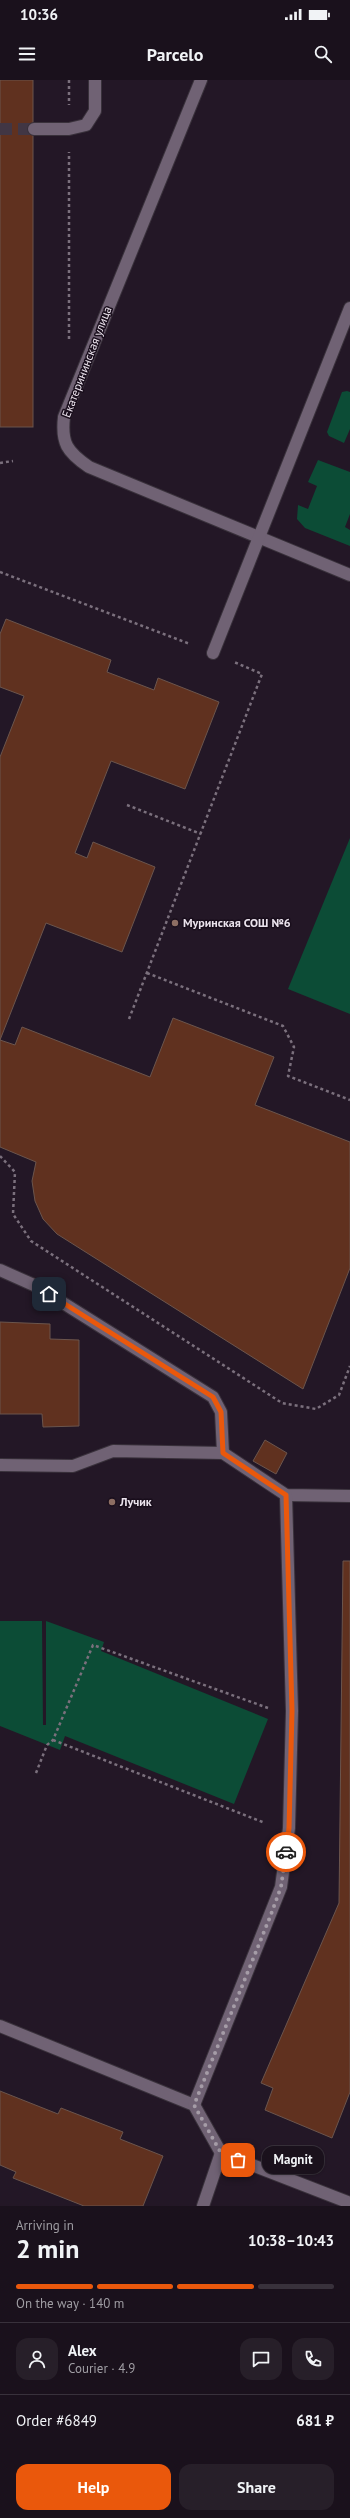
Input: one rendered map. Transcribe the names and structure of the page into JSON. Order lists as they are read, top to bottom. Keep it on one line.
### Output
{"streets":{"street":["Екатерининская улица"]},"places":["Муринская СОШ №6","Лучик","Magnit"],"page":{"status":"10:36","header":"Parcelo","bubble":"Magnit","heading":["2 min","Arriving in","10:38–10:43"],"panel":["Alex","Courier · 4.9","Order #6849","681 ₽"],"bar":"On the way · 140 m","buttons":["Help","Share"]}}
